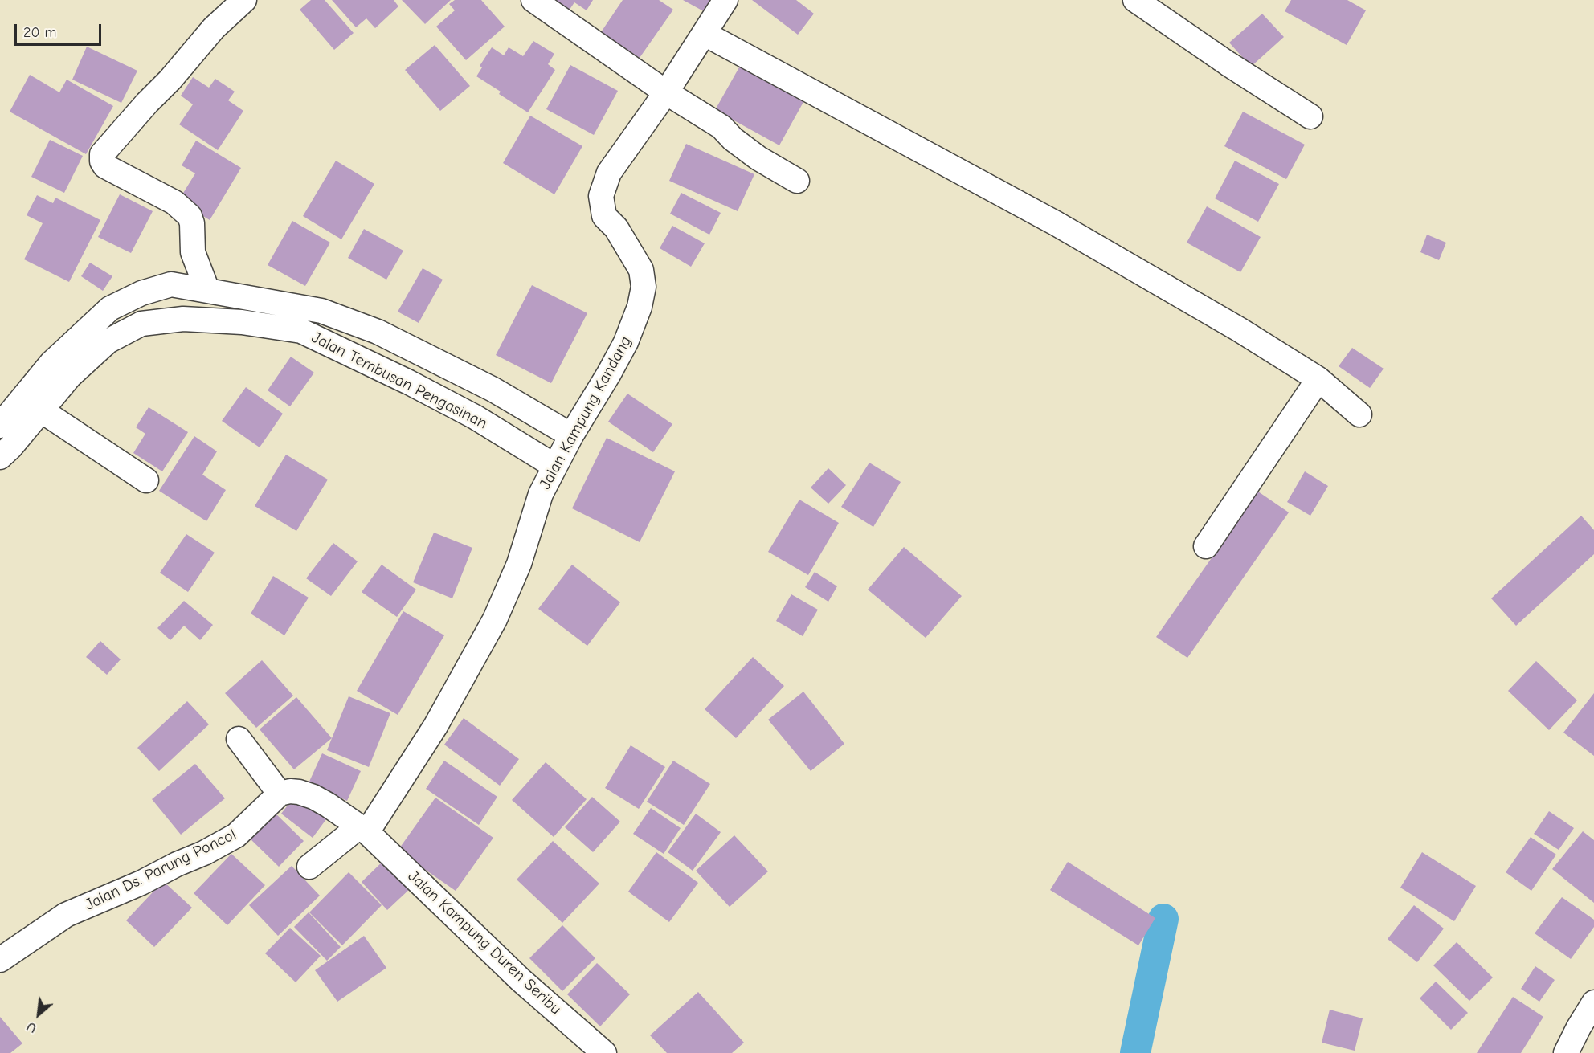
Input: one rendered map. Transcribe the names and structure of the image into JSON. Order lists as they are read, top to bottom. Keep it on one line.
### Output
{"streets":{"street":["Jalan Tembusan Pengasinan","Jalan Kampung Kandang","Jalan Ds. Parung Poncol","Jalan Kampung Duren Seribu"]},"crossings":[["Jalan Tembusan Pengasinan","Jalan Kampung Kandang"],["Jalan Kampung Kandang","Jalan Kampung Duren Seribu"]],"scale_bar":"20 m","north":"bottom left"}
